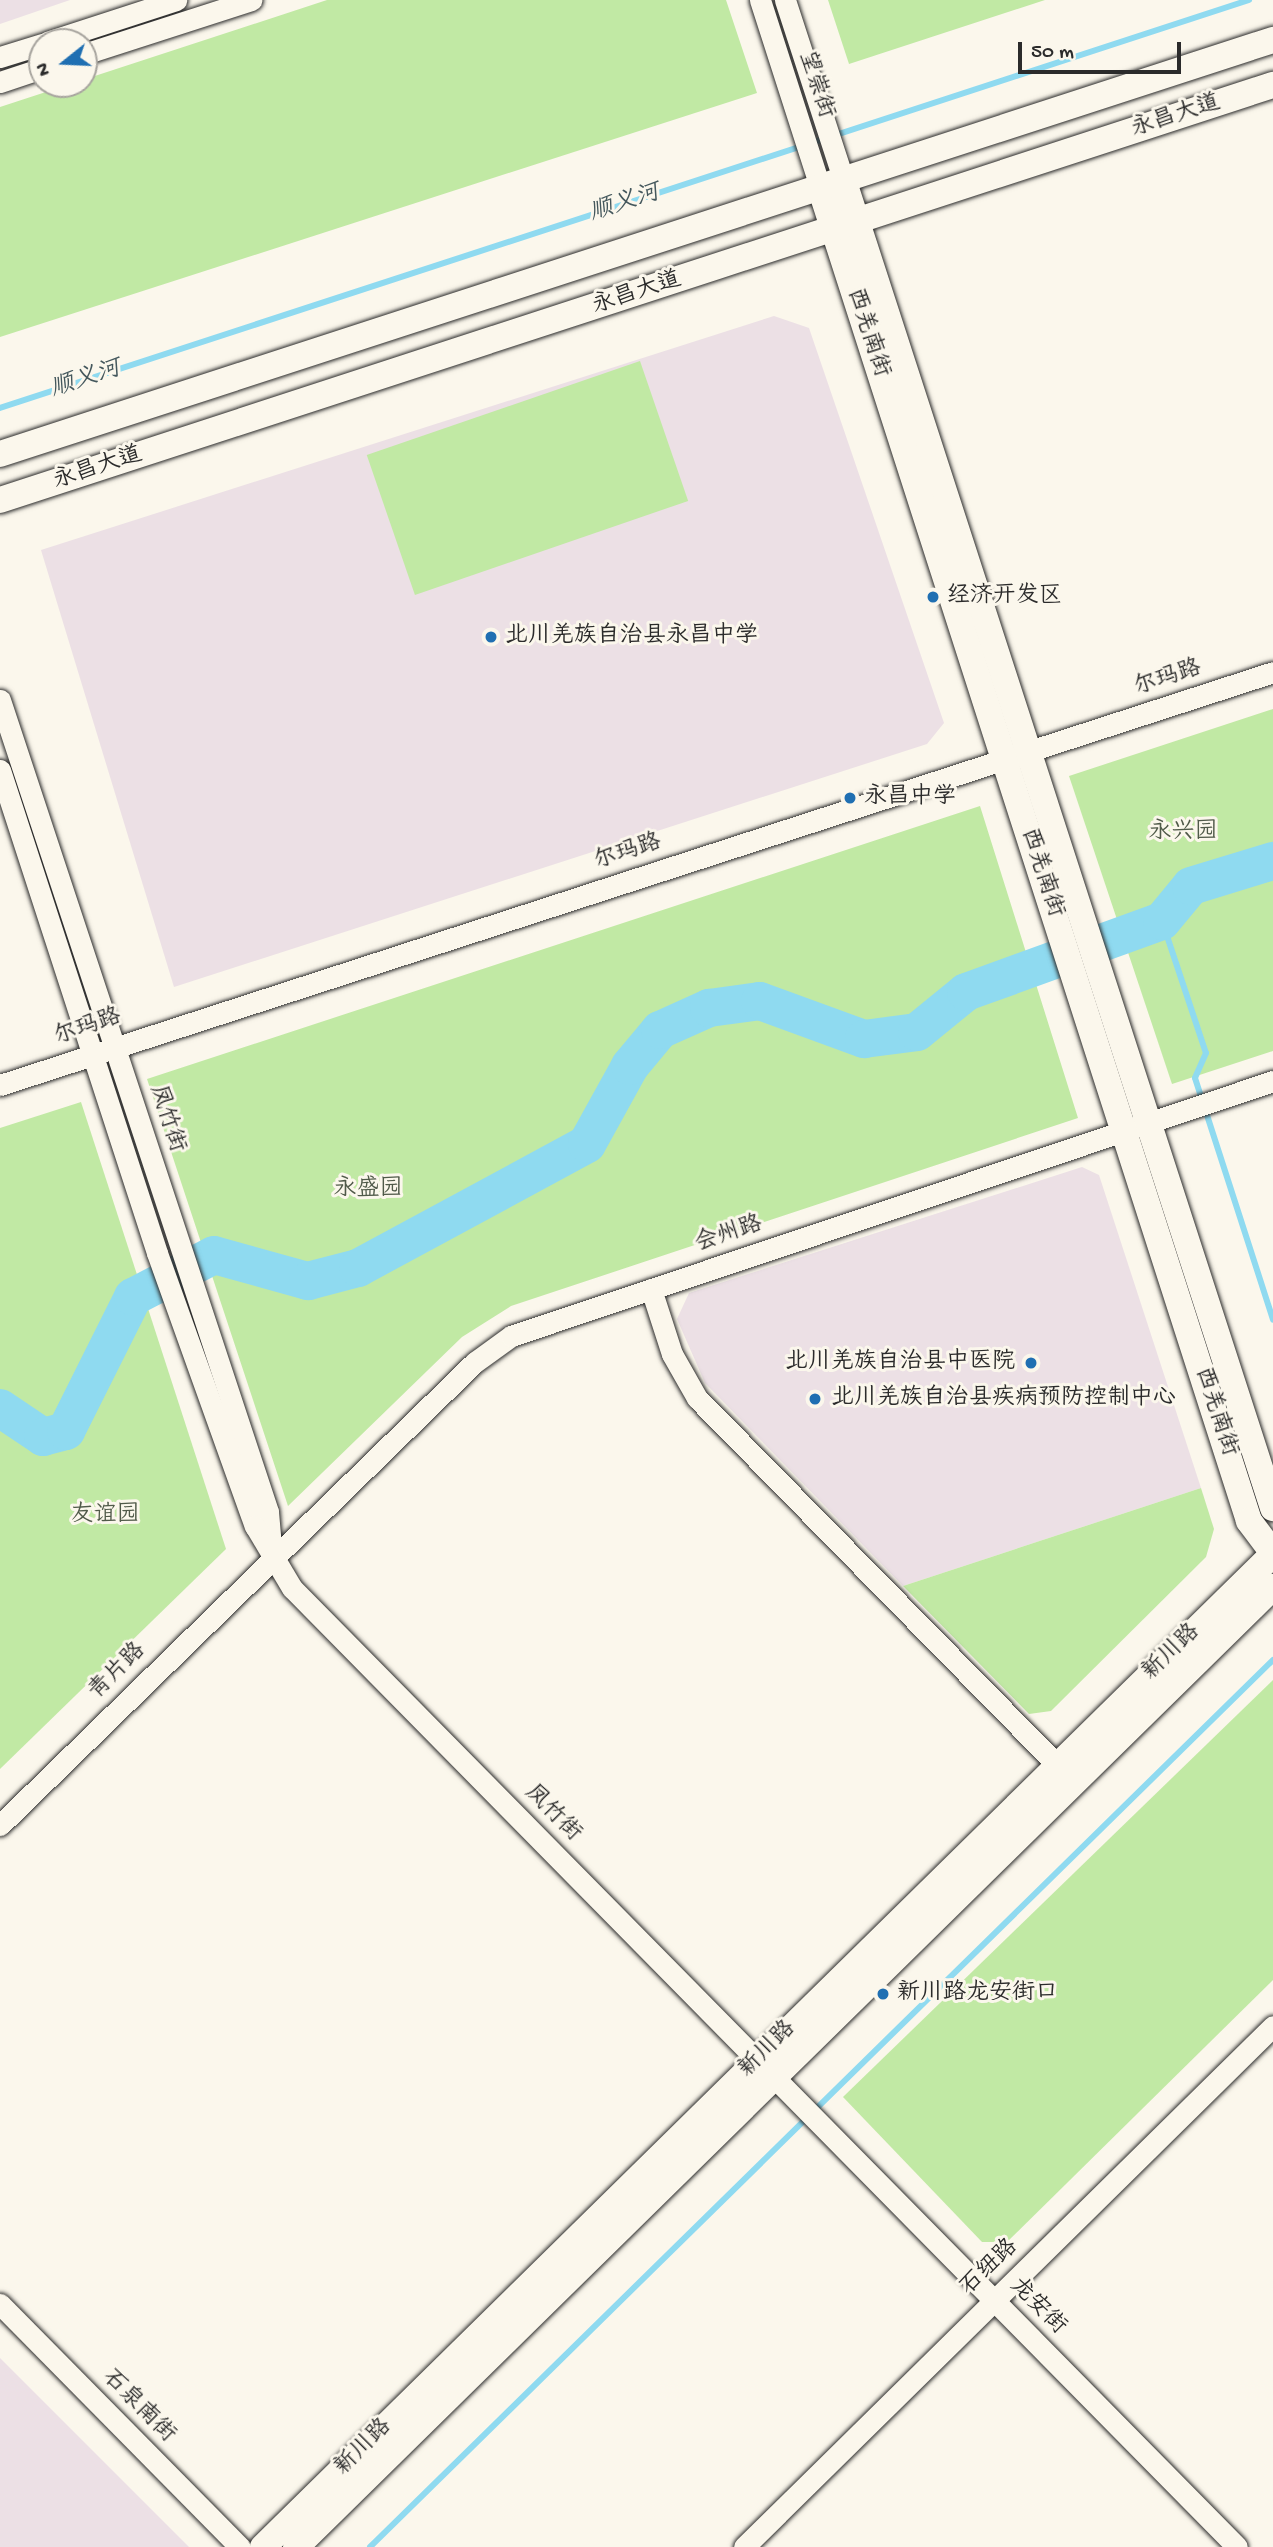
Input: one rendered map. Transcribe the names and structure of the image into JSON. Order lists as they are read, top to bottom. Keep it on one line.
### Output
{"streets":{"main road":["永昌大道","西羌南街","新川路"],"street":["望崇街","尔玛路","凤竹街","会州路","青片路","石纽路","龙安街","石泉南街"]},"crossings":[["望崇街","永昌大道"],["望崇街","西羌南街"],["永昌大道","西羌南街"],["西羌南街","尔玛路"],["西羌南街","会州路"],["西羌南街","新川路"],["尔玛路","凤竹街"],["凤竹街","会州路"],["凤竹街","新川路"],["凤竹街","青片路"],["凤竹街","龙安街"],["会州路","青片路"],["石纽路","龙安街"]],"water":["顺义河"],"parks":["永兴园","永盛园","友谊园"],"places":["经济开发区","北川羌族自治县永昌中学","永昌中学","北川羌族自治县中医院","北川羌族自治县疾病预防控制中心","新川路龙安街口"],"scale_bar":"50 m","north":"left"}
